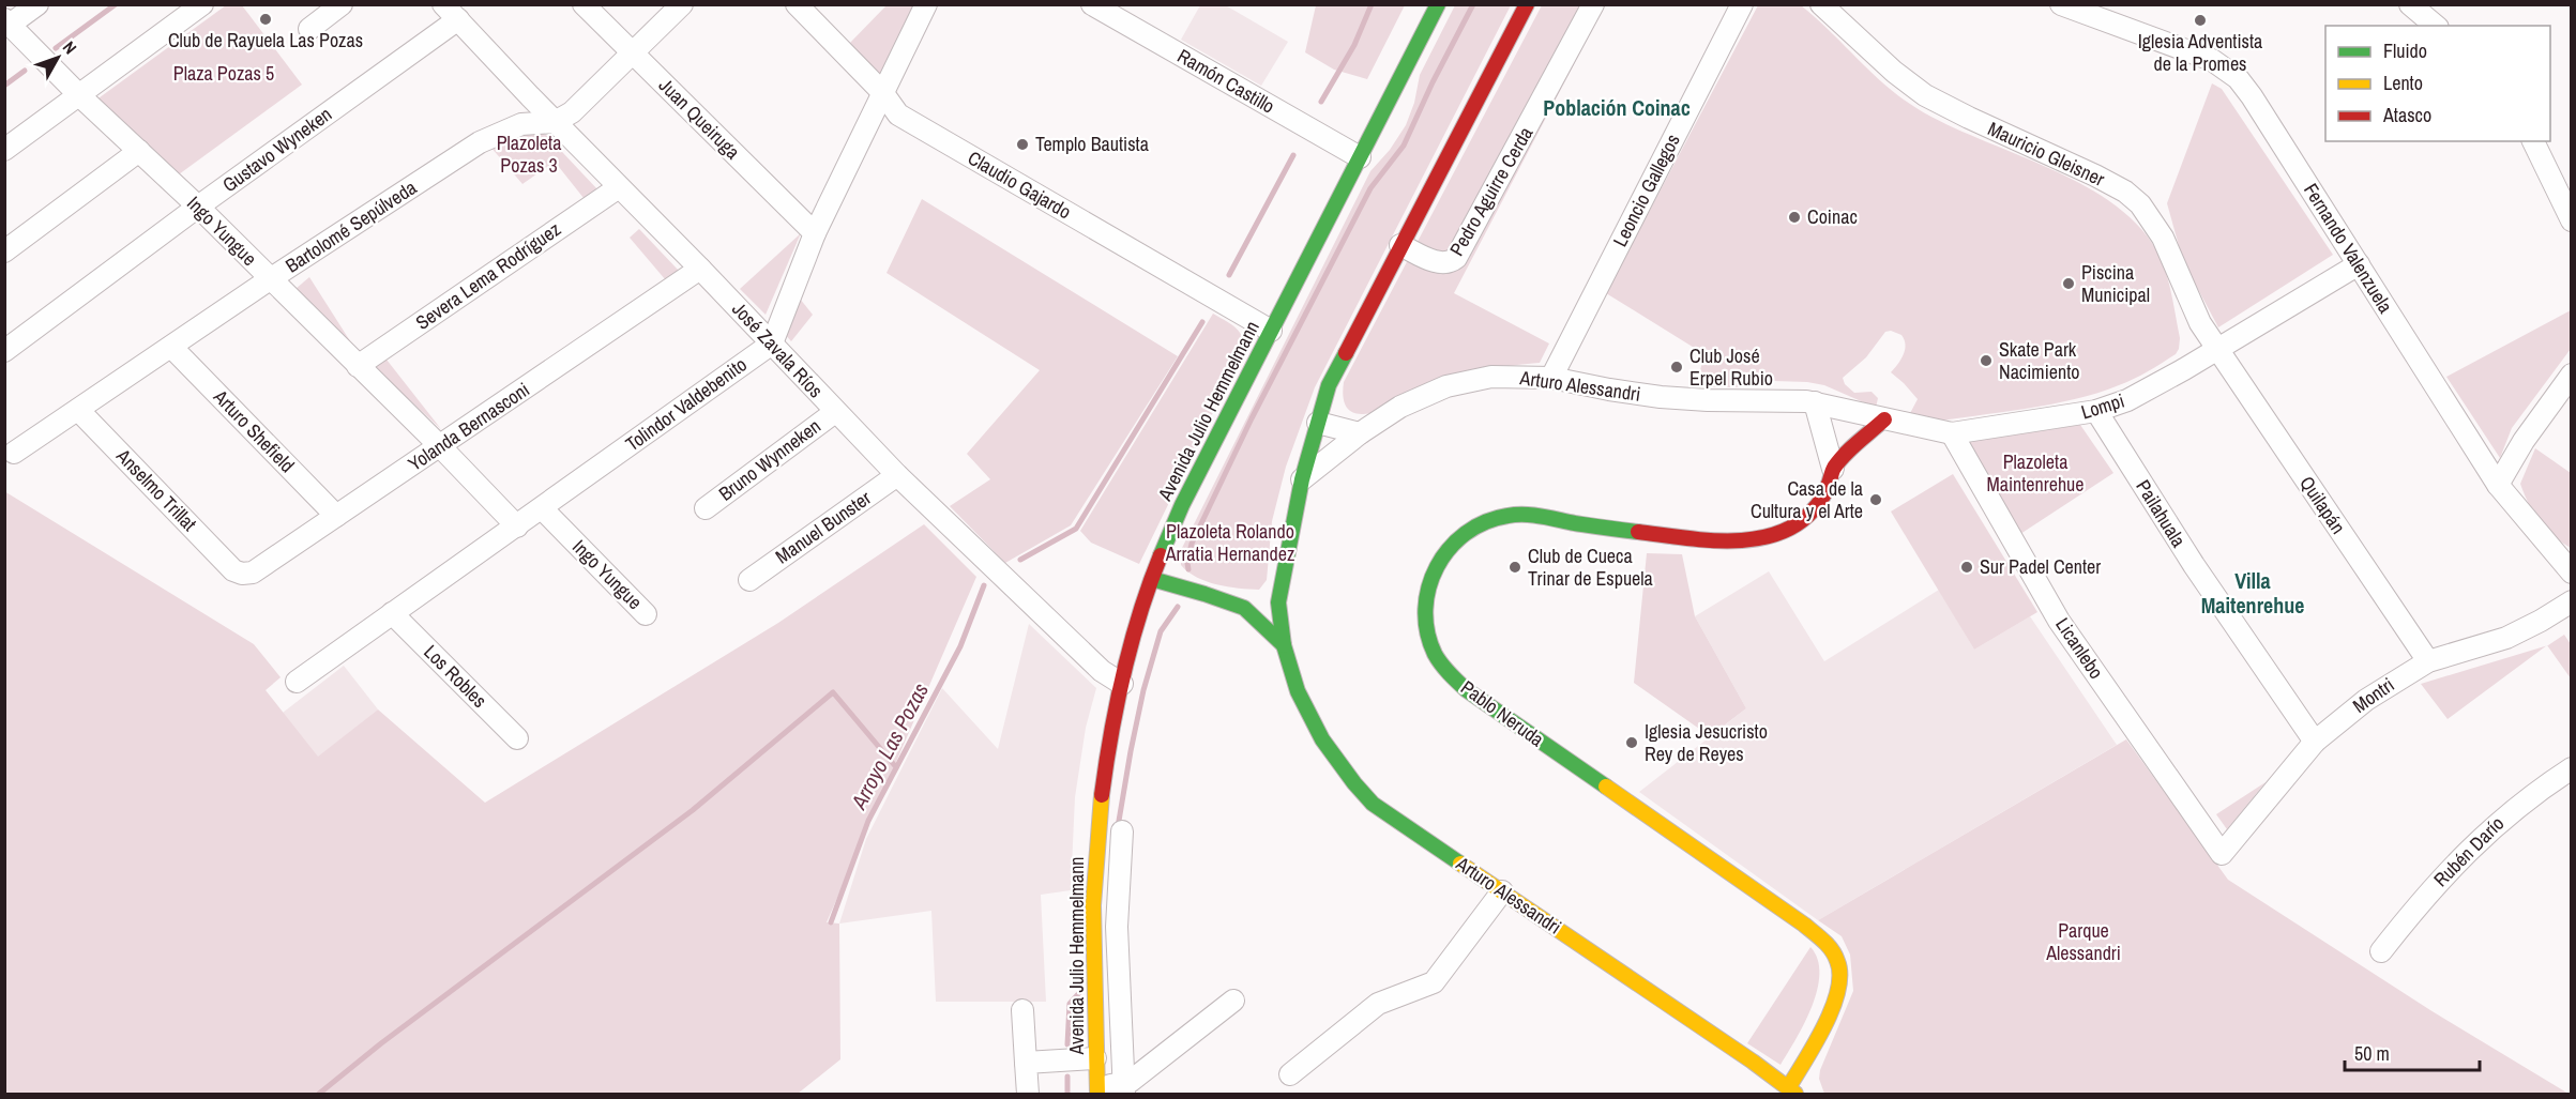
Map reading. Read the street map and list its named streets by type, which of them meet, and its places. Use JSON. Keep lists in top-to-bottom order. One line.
{"streets":{"main road":["Arturo Alessandri","Avenida Julio Hemmelmann","Pablo Neruda"],"street":["Ramón Castillo","Juan Queiruga","Gustavo Wyneken","Mauricio Gleisner","Claudio Gajardo","Leoncio Gallegos","Pedro Aguirre Cerda","Bartolomé Sepúlveda","Ingo Yungue","Fernando Valenzuela","Severa Lema Rodríguez","José Zavala Ríos","Tolindor Valdebenito","Lompi","Yolanda Bernasconi","Arturo Shefield","Bruno Wynneken","Anselmo Trillat","Quilapán","Pailahuala","Manuel Bunster","Licanlebo","Los Robles","Montri","Rubén Darío"]},"crossings":[["Ramón Castillo","Avenida Julio Hemmelmann"],["Juan Queiruga","Bartolomé Sepúlveda"],["Gustavo Wyneken","Ingo Yungue"],["Gustavo Wyneken","José Zavala Ríos"],["Mauricio Gleisner","Lompi"],["Mauricio Gleisner","Quilapán"],["Claudio Gajardo","Avenida Julio Hemmelmann"],["Leoncio Gallegos","Arturo Alessandri"],["Bartolomé Sepúlveda","Ingo Yungue"],["Bartolomé Sepúlveda","José Zavala Ríos"],["Bartolomé Sepúlveda","Arturo Shefield"],["Bartolomé Sepúlveda","Anselmo Trillat"],["Ingo Yungue","Severa Lema Rodríguez"],["Ingo Yungue","Tolindor Valdebenito"],["Ingo Yungue","Yolanda Bernasconi"],["Fernando Valenzuela","Lompi"],["Severa Lema Rodríguez","José Zavala Ríos"],["José Zavala Ríos","Tolindor Valdebenito"],["José Zavala Ríos","Avenida Julio Hemmelmann"],["José Zavala Ríos","Yolanda Bernasconi"],["José Zavala Ríos","Bruno Wynneken"],["José Zavala Ríos","Manuel Bunster"],["Arturo Alessandri","Lompi"],["Arturo Alessandri","Avenida Julio Hemmelmann"],["Arturo Alessandri","Pablo Neruda"],["Tolindor Valdebenito","Los Robles"],["Lompi","Quilapán"],["Lompi","Pailahuala"],["Lompi","Licanlebo"],["Lompi","Pablo Neruda"],["Yolanda Bernasconi","Arturo Shefield"],["Yolanda Bernasconi","Anselmo Trillat"],["Quilapán","Montri"],["Pailahuala","Montri"],["Licanlebo","Montri"]],"districts":["Población Coinac","Villa Maitenrehue"],"water":["Arroyo Las Pozas"],"parks":["Plaza Pozas 5","Plazoleta Pozas 3","Plazoleta Maintenrehue","Plazoleta Rolando Arratia Hernandez","Parque Alessandri"],"places":["Club de Rayuela Las Pozas","Iglesia Adventista de la Promes","Templo Bautista","Coinac","Piscina Municipal","Skate Park Nacimiento","Club José Erpel Rubio","Casa de la Cultura y el Arte","Club de Cueca Trinar de Espuela","Sur Padel Center","Iglesia Jesucristo Rey de Reyes"],"legend":["Fluido","Lento","Atasco"],"scale_bar":"50 m","north":"top right"}
